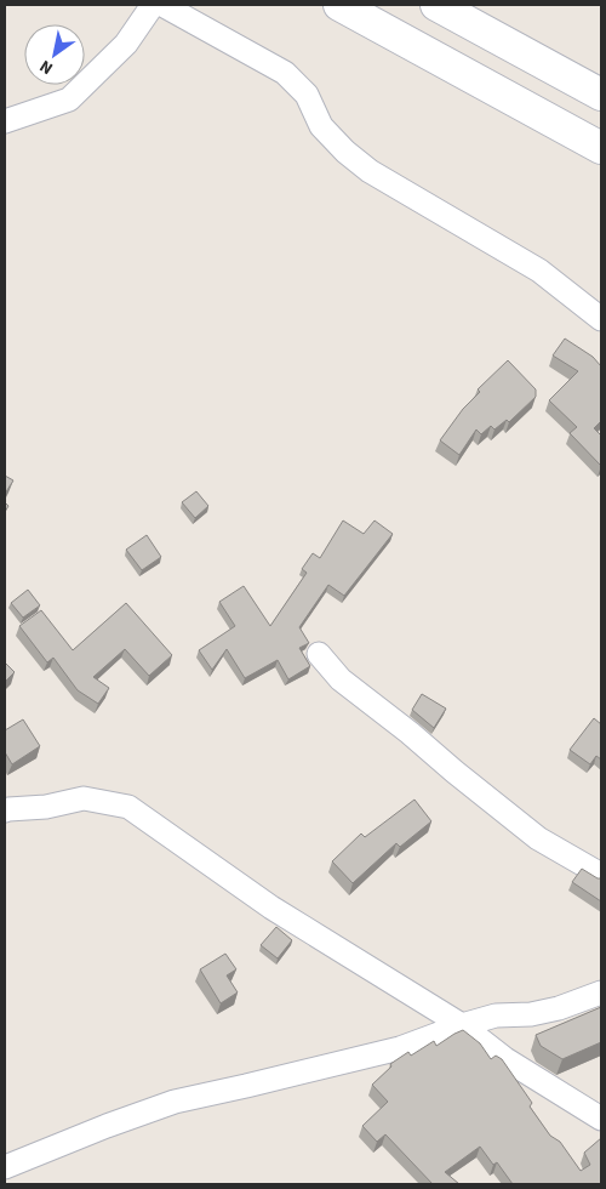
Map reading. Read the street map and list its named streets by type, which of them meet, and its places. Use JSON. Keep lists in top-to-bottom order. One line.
{"north":"bottom left"}
